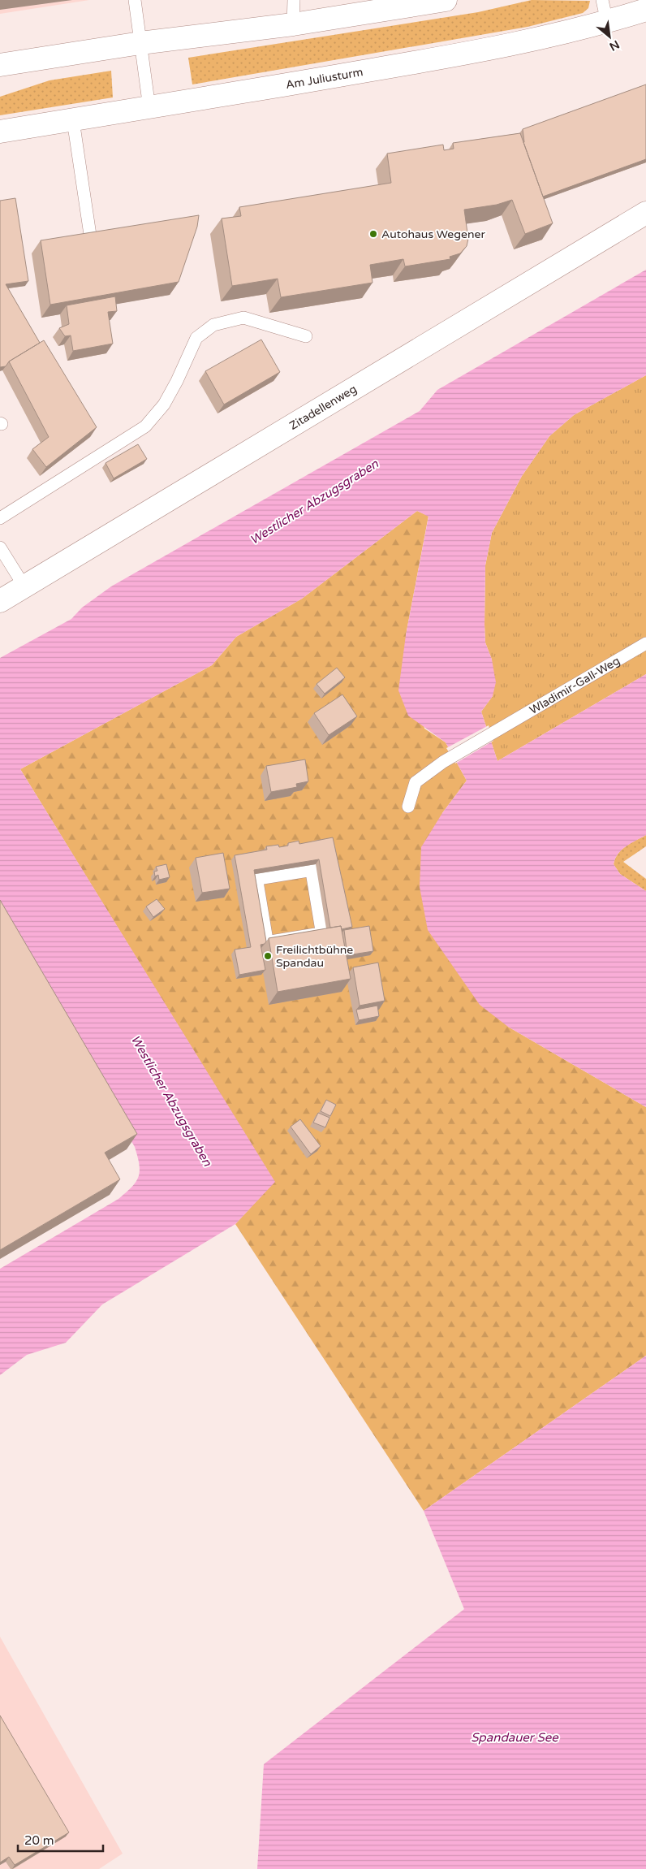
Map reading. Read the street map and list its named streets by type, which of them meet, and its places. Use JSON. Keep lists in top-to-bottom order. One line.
{"streets":{"main road":["Am Juliusturm","Zitadellenweg"],"lane":["Wladimir-Gall-Weg"]},"water":["Westlicher Abzugsgraben","Spandauer See"],"places":["Autohaus Wegener","Freilichtbühne Spandau"],"scale_bar":"20 m","north":"bottom right"}
